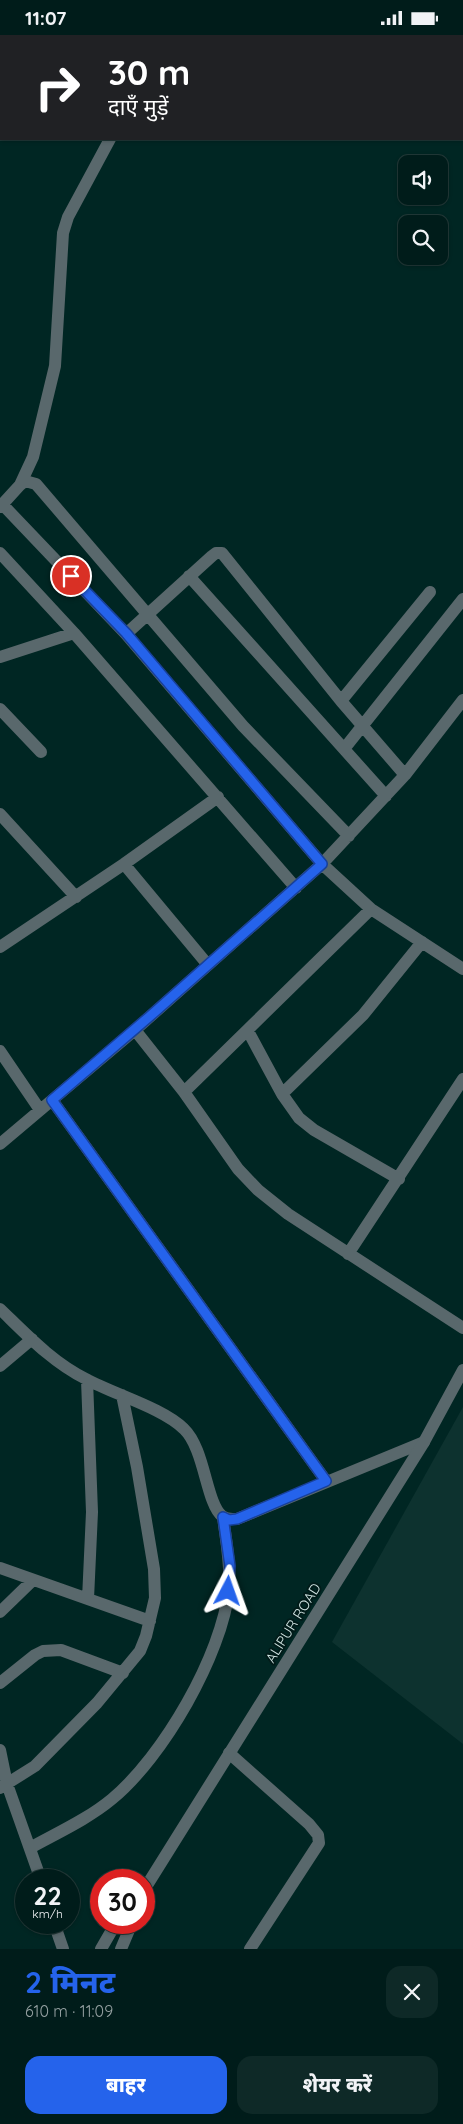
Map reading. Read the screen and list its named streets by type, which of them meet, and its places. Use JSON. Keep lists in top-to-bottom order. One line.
{"streets":{"street":["ALIPUR ROAD"]},"page":{"status":"11:07","turn":["30 m","दाएँ मुड़ें"],"speed":"22 km/h","limit":"30","heading":["2 मिनट","610 m · 11:09"],"buttons":["बाहर","शेयर करें"]}}
